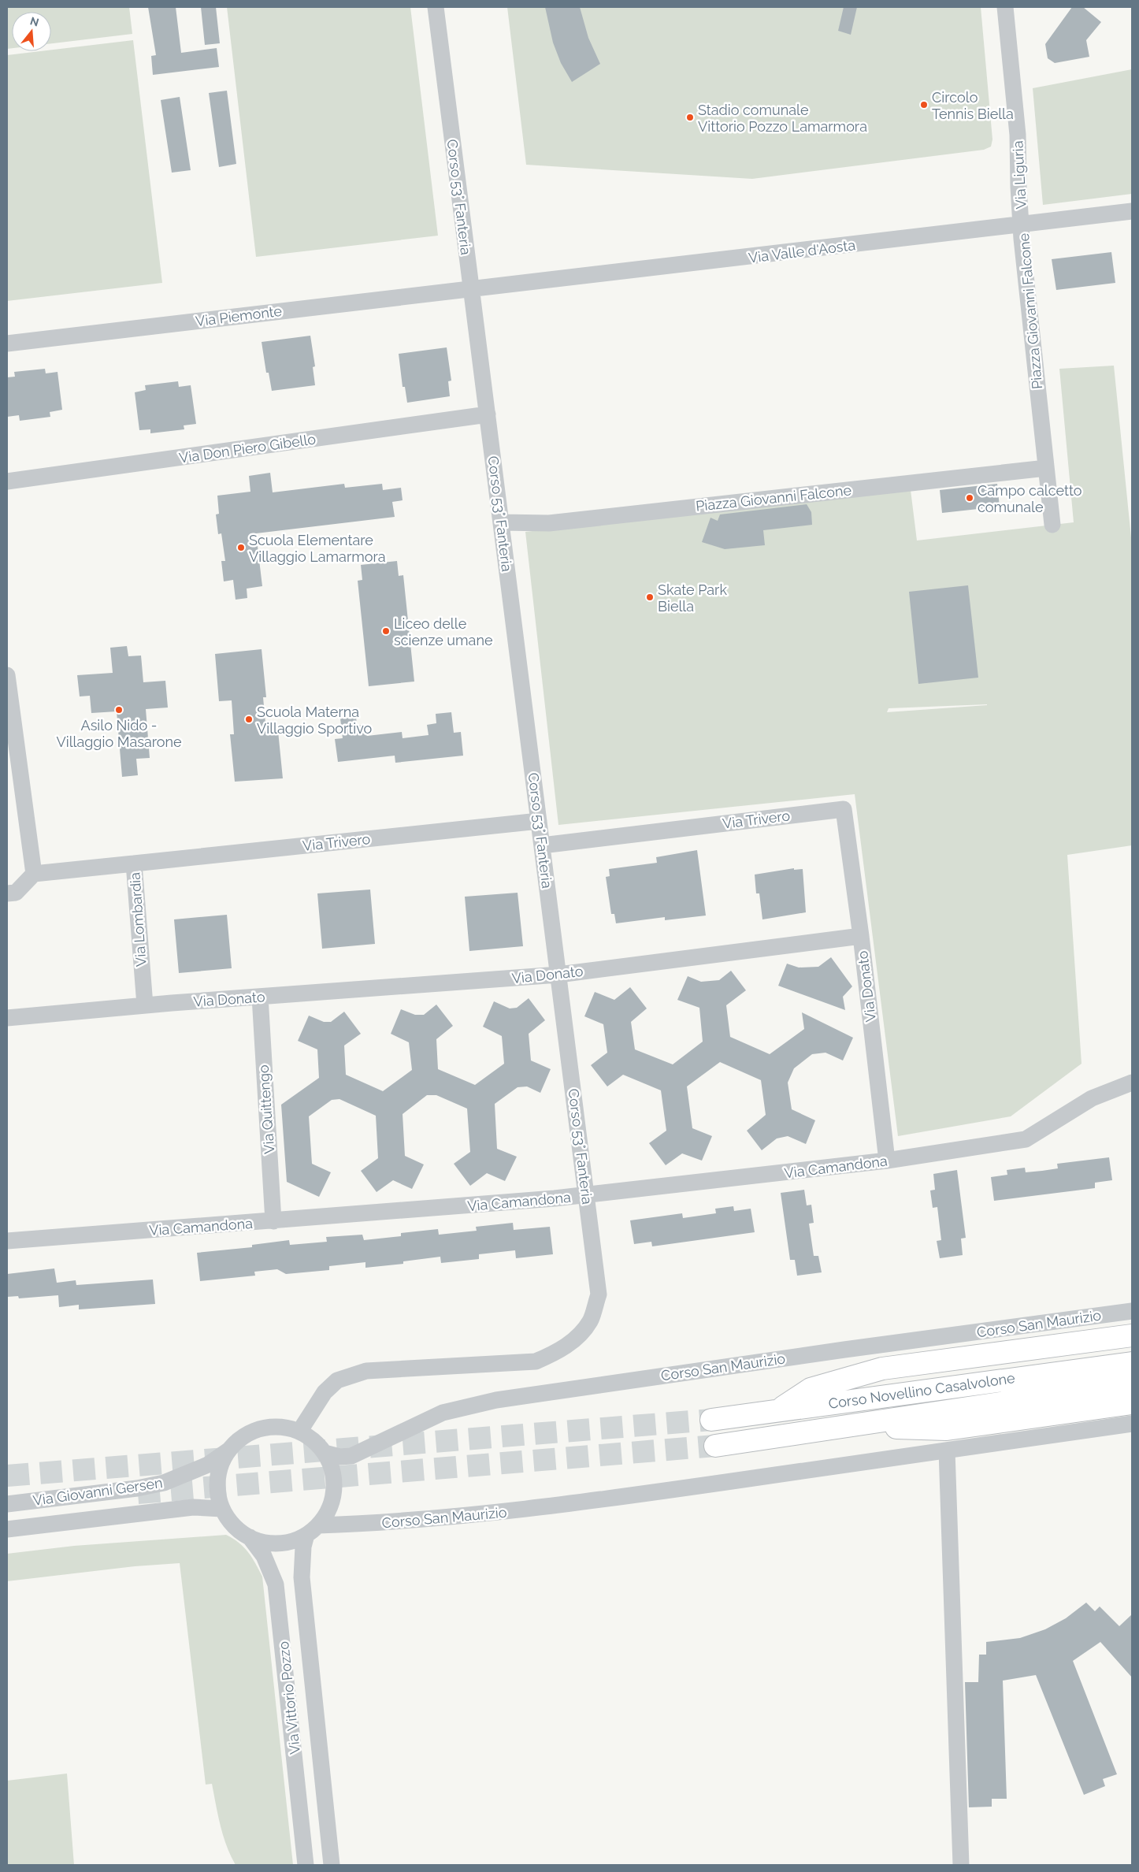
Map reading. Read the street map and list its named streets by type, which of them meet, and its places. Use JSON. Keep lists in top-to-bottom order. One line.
{"streets":{"highway":["Corso Novellino Casalvolone"],"street":["Via Liguria","Corso 53° Fanteria","Via Valle d'Aosta","Piazza Giovanni Falcone","Via Piemonte","Via Don Piero Gibello","Via Trivero","Via Lombardia","Via Donato","Via Quittengo","Via Camandona","Corso San Maurizio","Via Giovanni Gersen","Via Vittorio Pozzo"]},"crossings":[["Via Liguria","Via Valle d'Aosta"],["Via Liguria","Piazza Giovanni Falcone"],["Corso 53° Fanteria","Via Valle d'Aosta"],["Corso 53° Fanteria","Piazza Giovanni Falcone"],["Corso 53° Fanteria","Via Piemonte"],["Corso 53° Fanteria","Via Don Piero Gibello"],["Corso 53° Fanteria","Via Trivero"],["Corso 53° Fanteria","Via Donato"],["Corso 53° Fanteria","Via Camandona"],["Corso 53° Fanteria","Corso San Maurizio"],["Corso 53° Fanteria","Via Giovanni Gersen"],["Corso 53° Fanteria","Via Vittorio Pozzo"],["Via Valle d'Aosta","Piazza Giovanni Falcone"],["Via Valle d'Aosta","Via Piemonte"],["Via Trivero","Via Lombardia"],["Via Trivero","Via Donato"],["Via Lombardia","Via Donato"],["Via Donato","Via Quittengo"],["Via Donato","Via Camandona"],["Via Quittengo","Via Camandona"],["Corso San Maurizio","Via Giovanni Gersen"],["Corso San Maurizio","Via Vittorio Pozzo"],["Via Giovanni Gersen","Via Vittorio Pozzo"]],"places":["Circolo Tennis Biella","Stadio comunale Vittorio Pozzo Lamarmora","Campo calcetto comunale","Scuola Elementare Villaggio Lamarmora","Skate Park Biella","Liceo delle scienze umane","Asilo Nido - Villaggio Masarone","Scuola Materna Villaggio Sportivo"],"north":"top"}
